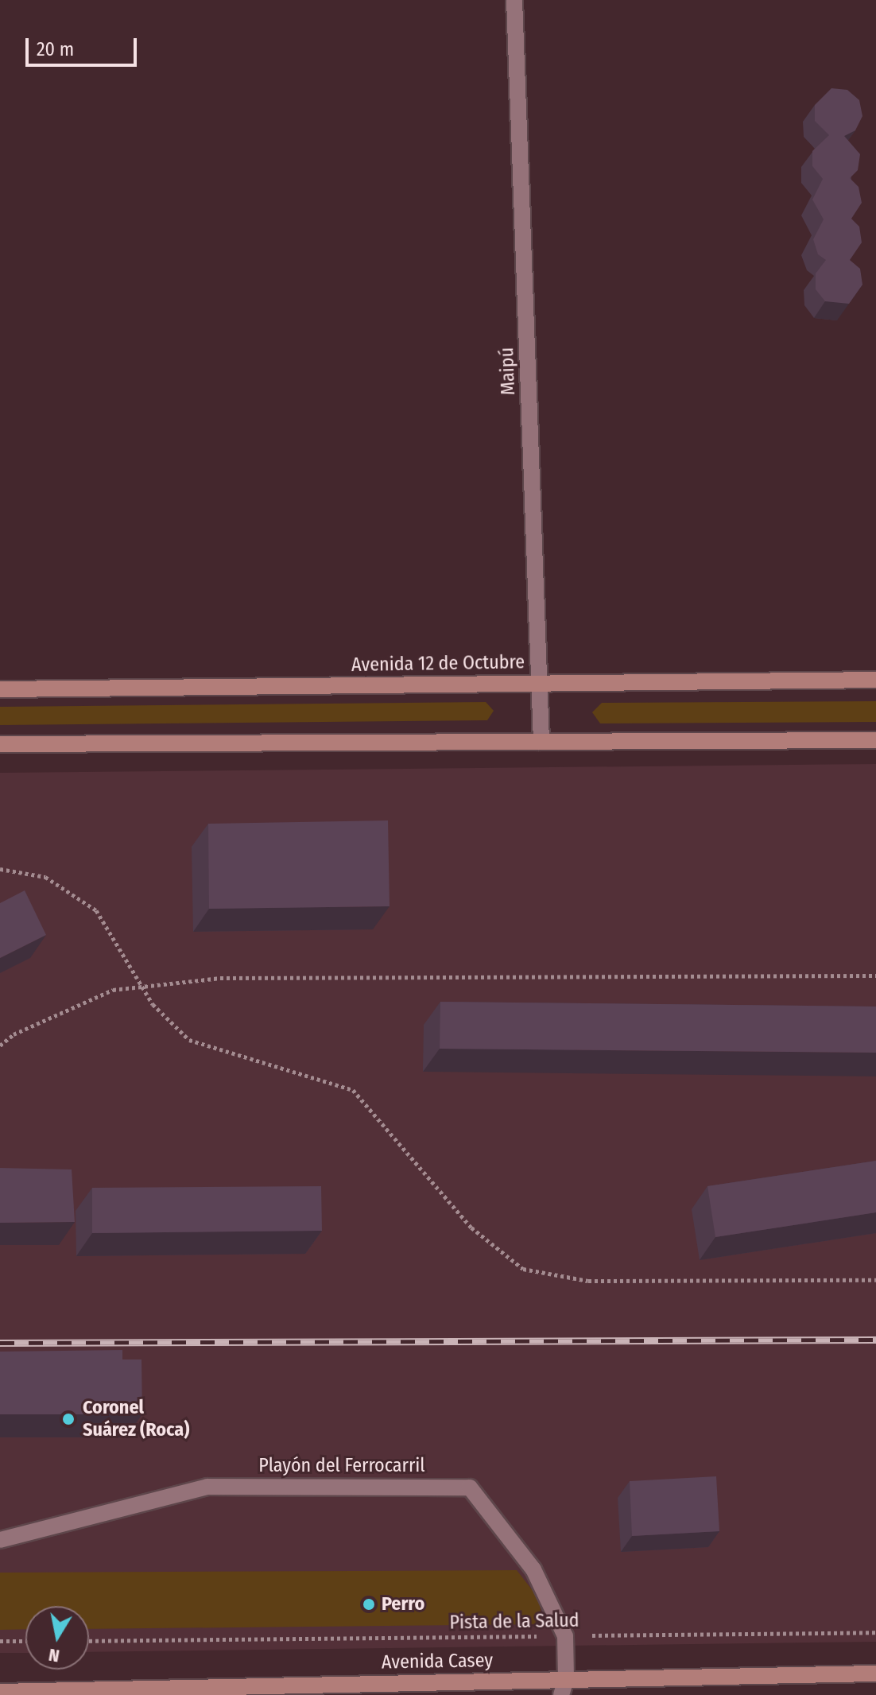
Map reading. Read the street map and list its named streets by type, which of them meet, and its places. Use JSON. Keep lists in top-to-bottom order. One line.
{"streets":{"main road":["Avenida 12 de Octubre","Avenida Casey"],"street":["Maipú","Playón del Ferrocarril"],"path":["Pista de la Salud"]},"crossings":[["Maipú","Avenida 12 de Octubre"],["Playón del Ferrocarril","Pista de la Salud"],["Playón del Ferrocarril","Avenida Casey"]],"places":["Coronel Suárez (Roca)","Perro"],"scale_bar":"20 m","north":"bottom"}
